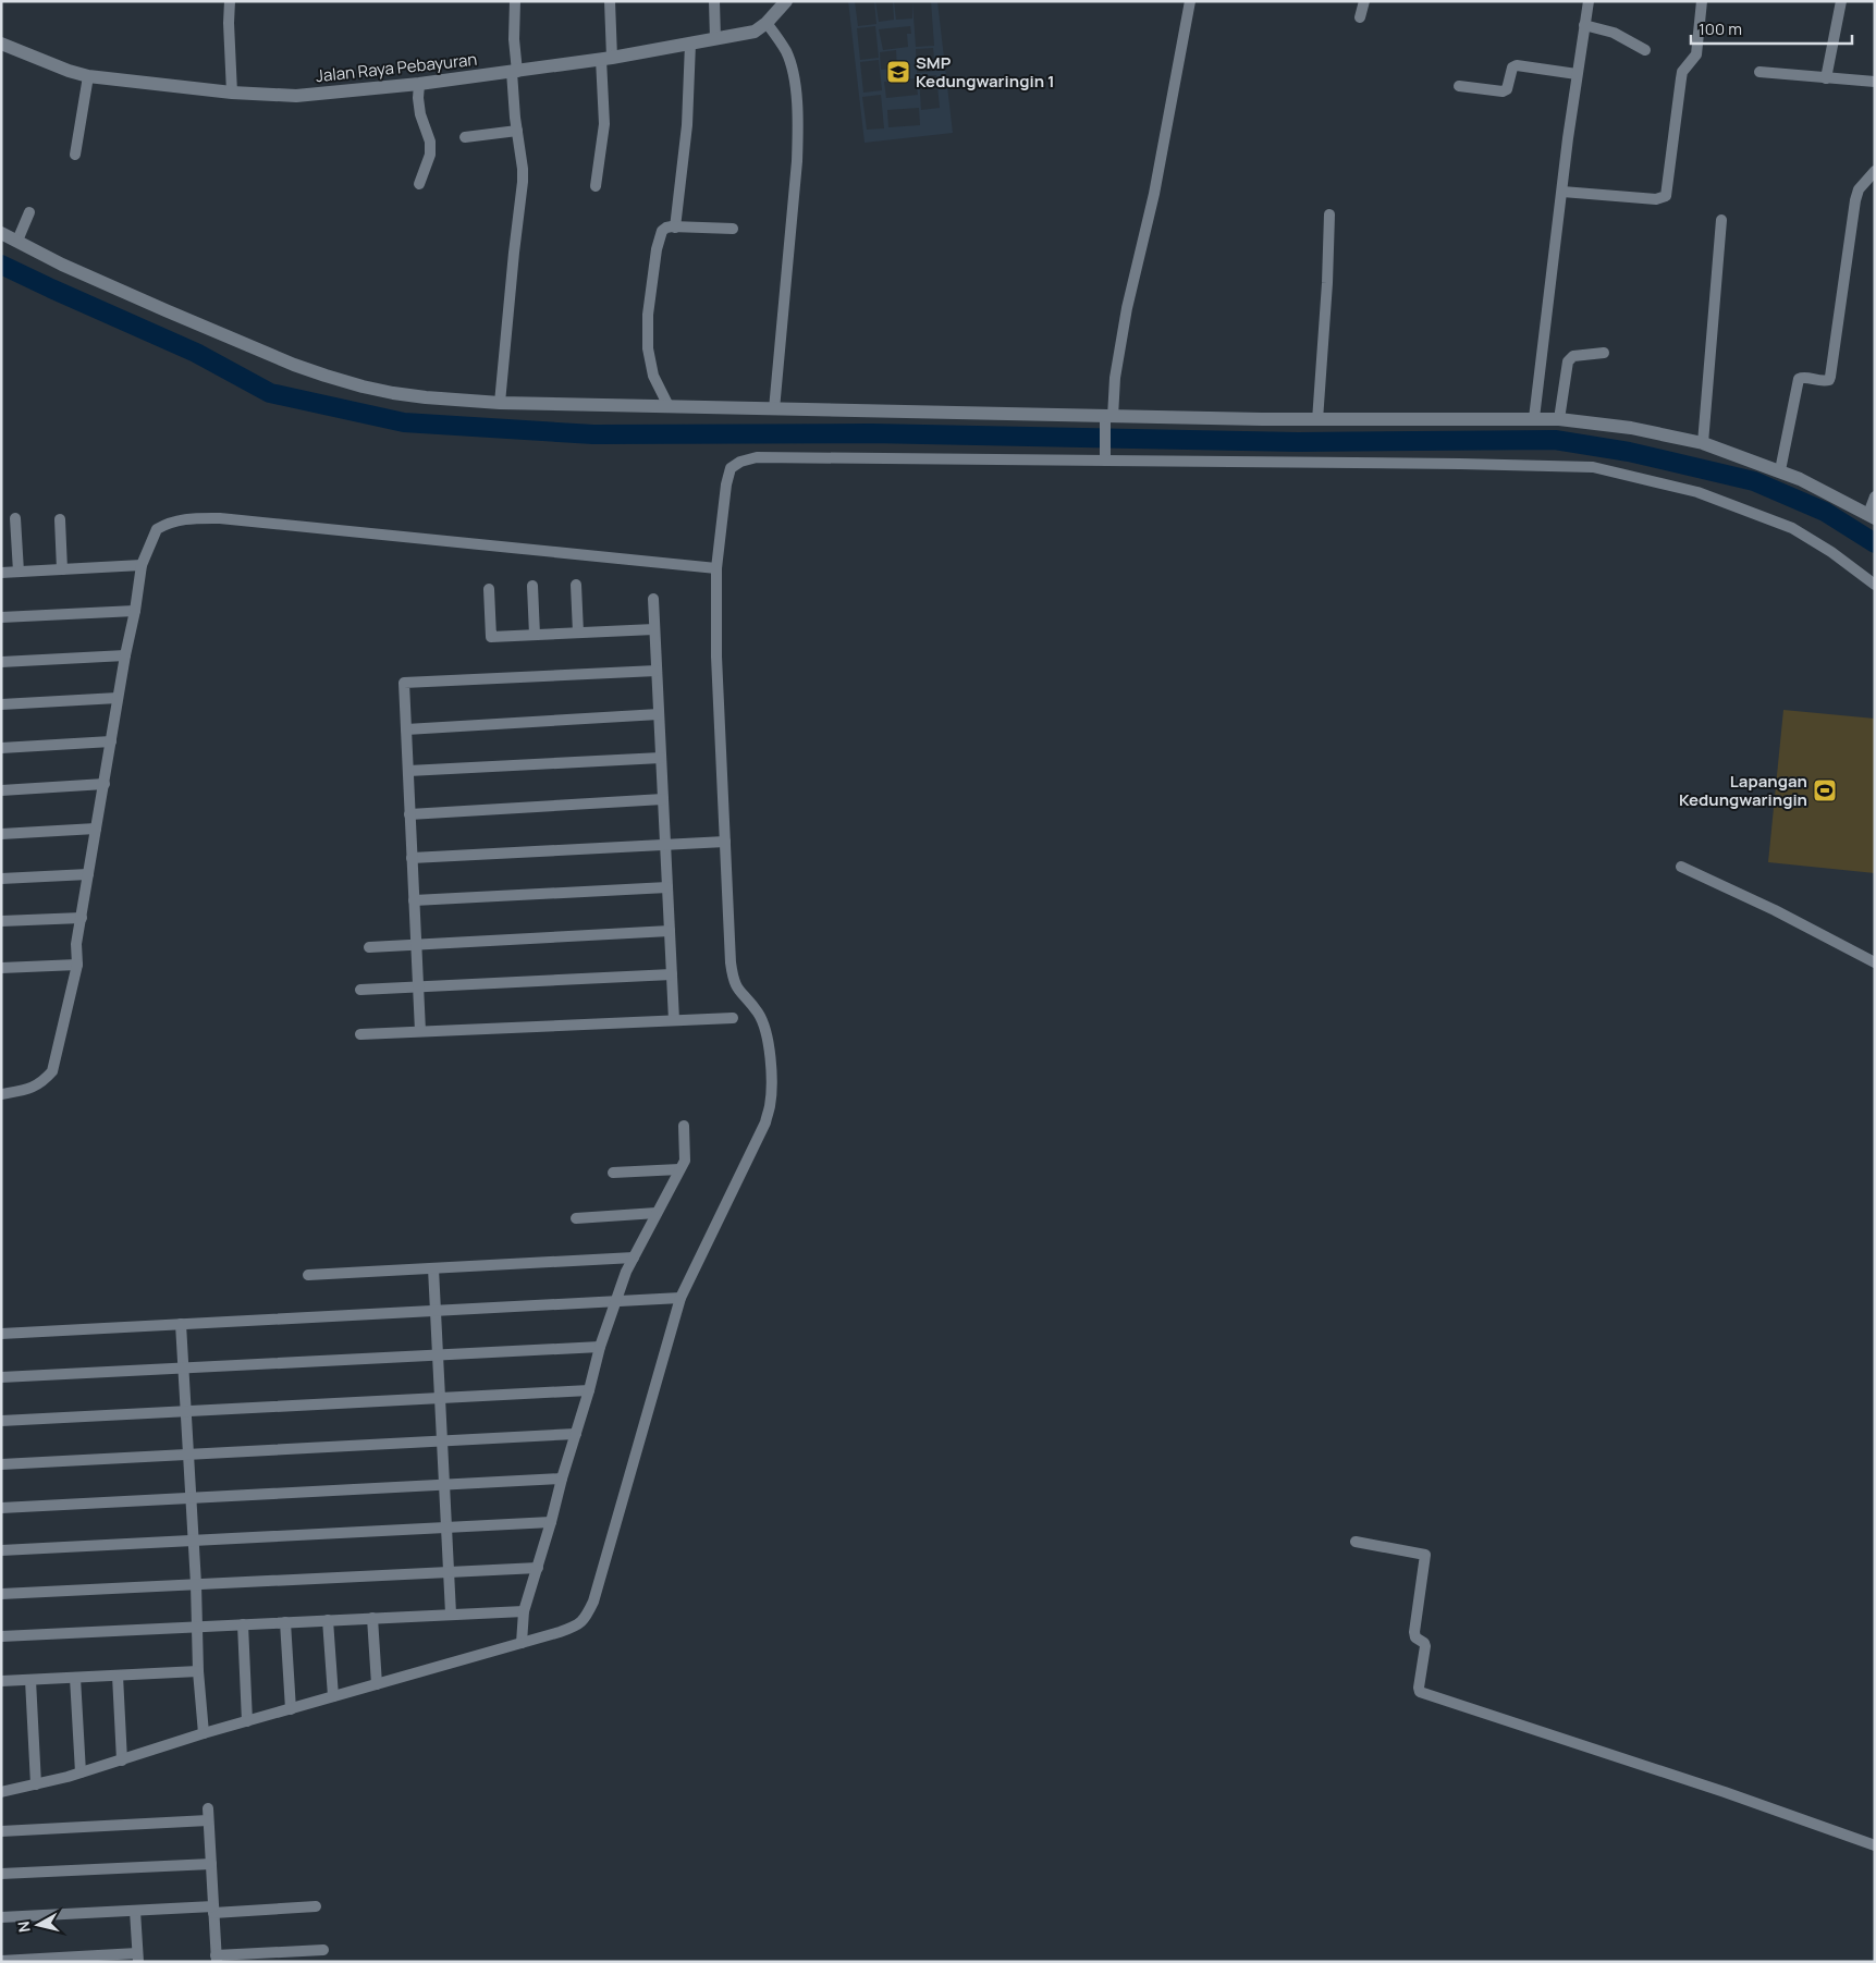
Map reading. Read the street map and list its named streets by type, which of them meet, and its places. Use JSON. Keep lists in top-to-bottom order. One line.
{"streets":{"street":["Jalan Raya Pebayuran"]},"places":{"school or university":["SMP Kedungwaringin 1"],"sports":["Lapangan Kedungwaringin"]},"scale_bar":"100 m","north":"left"}
